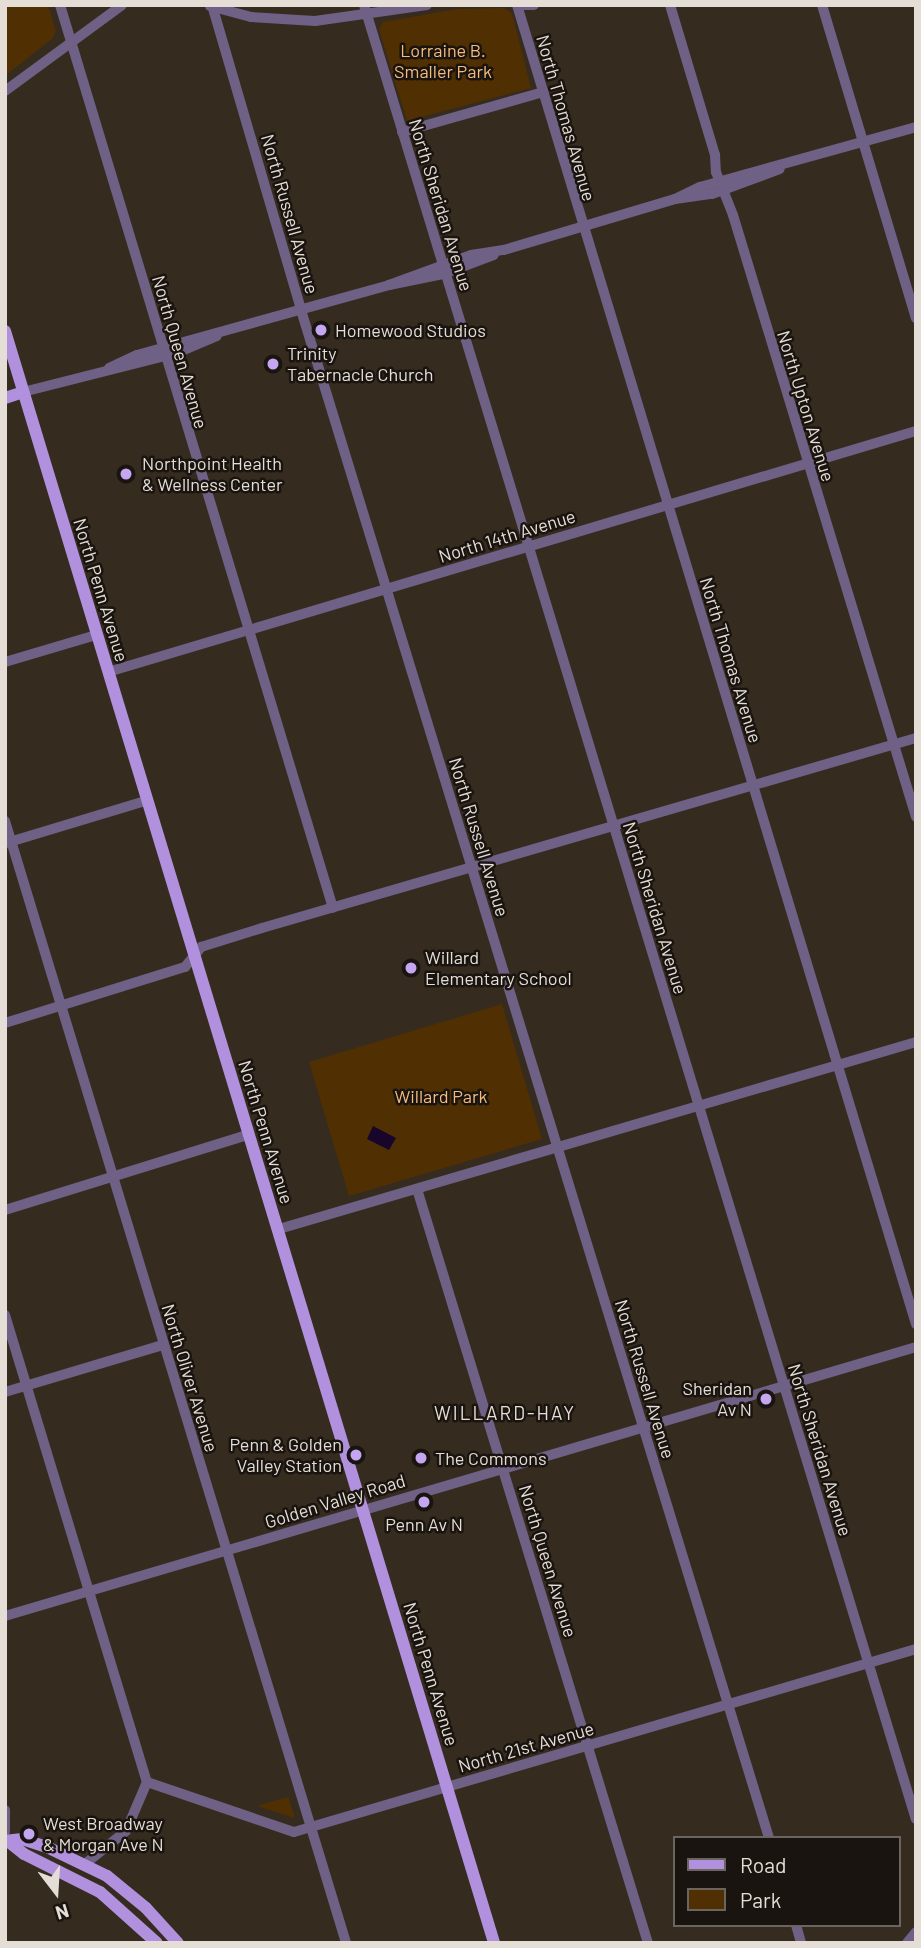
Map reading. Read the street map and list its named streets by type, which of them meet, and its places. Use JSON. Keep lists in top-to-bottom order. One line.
{"streets":{"main road":["North Penn Avenue"],"street":["North Thomas Avenue","North Sheridan Avenue","North Russell Avenue","North Queen Avenue","North Upton Avenue","North 14th Avenue","North Oliver Avenue","Golden Valley Road","North 21st Avenue"]},"crossings":[["North Thomas Avenue","North 14th Avenue"],["North Sheridan Avenue","North 14th Avenue"],["North Sheridan Avenue","Golden Valley Road"],["North Sheridan Avenue","North 21st Avenue"],["North Russell Avenue","North 14th Avenue"],["North Russell Avenue","Golden Valley Road"],["North Russell Avenue","North 21st Avenue"],["North Queen Avenue","North 14th Avenue"],["North Queen Avenue","Golden Valley Road"],["North Queen Avenue","North 21st Avenue"],["North Upton Avenue","North 14th Avenue"],["North 14th Avenue","North Penn Avenue"],["North Penn Avenue","Golden Valley Road"],["North Penn Avenue","North 21st Avenue"],["North Oliver Avenue","Golden Valley Road"],["North Oliver Avenue","North 21st Avenue"]],"districts":["WILLARD-HAY"],"parks":["Lorraine B. Smaller Park","Willard Park"],"places":["Homewood Studios","Trinity Tabernacle Church","Northpoint Health & Wellness Center","Willard Elementary School","Sheridan Av N","Penn & Golden Valley Station","The Commons","Penn Av N","West Broadway & Morgan Ave N"],"legend":["Road","Park"],"north":"bottom"}
